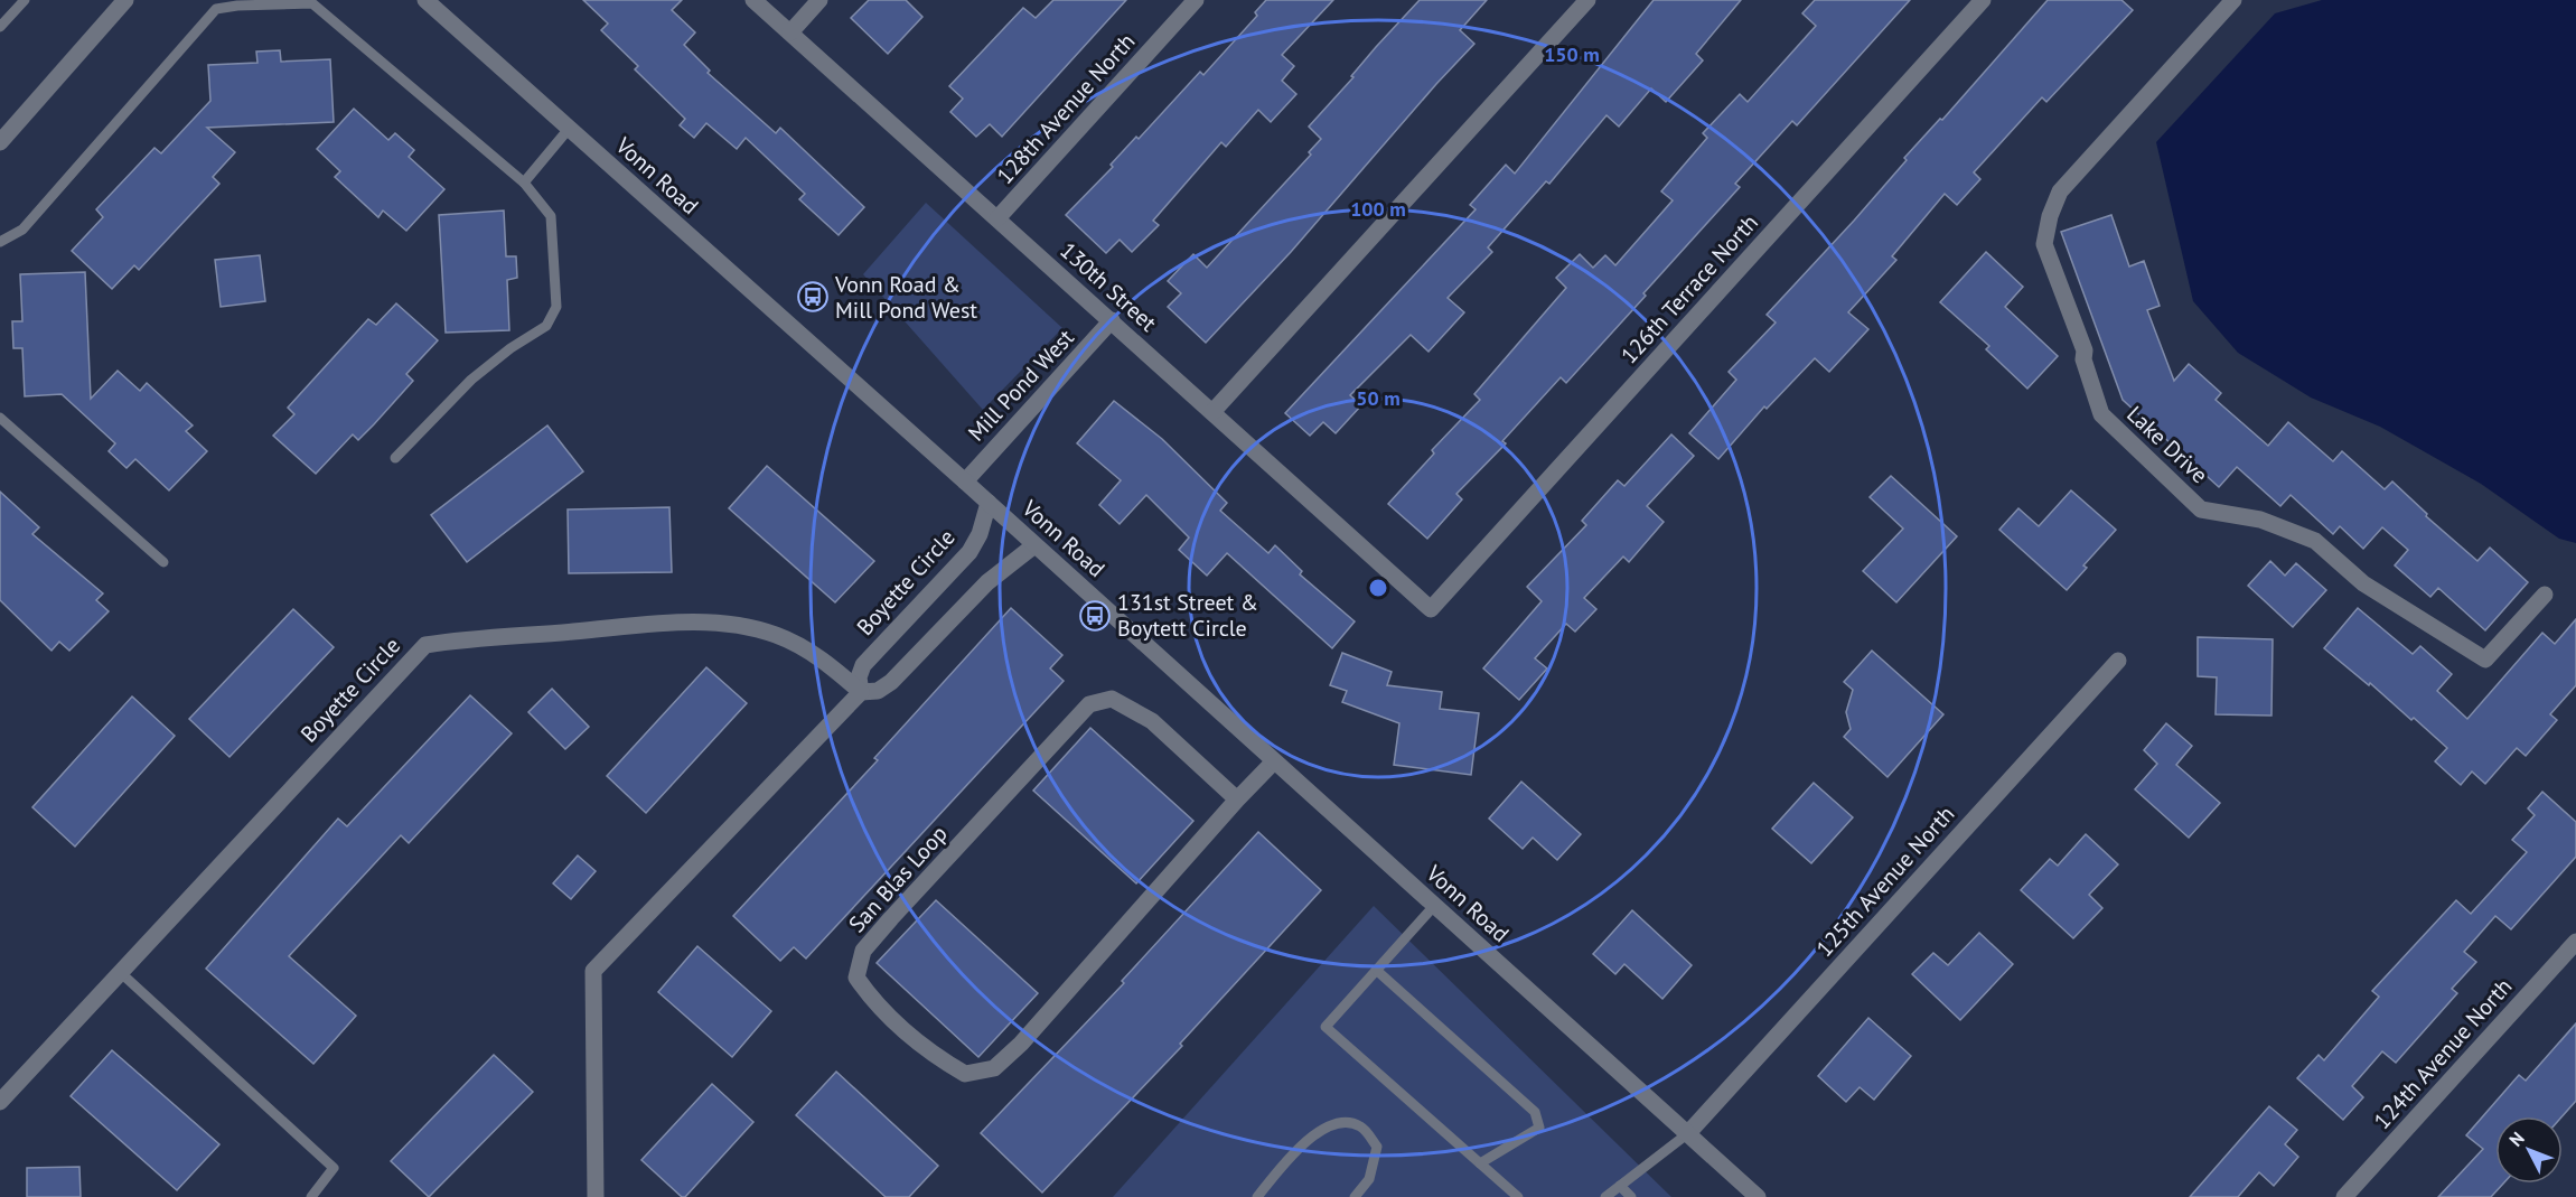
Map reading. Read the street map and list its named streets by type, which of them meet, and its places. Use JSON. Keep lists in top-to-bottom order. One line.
{"streets":{"street":["128th Avenue North","Vonn Road","130th Street","126th Terrace North","Mill Pond West","Lake Drive","Boyette Circle","San Blas Loop","125th Avenue North","124th Avenue North"]},"crossings":[["128th Avenue North","130th Street"],["Vonn Road","Mill Pond West"],["Vonn Road","Boyette Circle"],["Vonn Road","San Blas Loop"],["Vonn Road","125th Avenue North"],["130th Street","126th Terrace North"],["130th Street","Mill Pond West"]],"places":{"bus stop":["Vonn Road & Mill Pond West","131st Street & Boytett Circle"]},"north":"top left","rings":["150 m","100 m","50 m"]}
